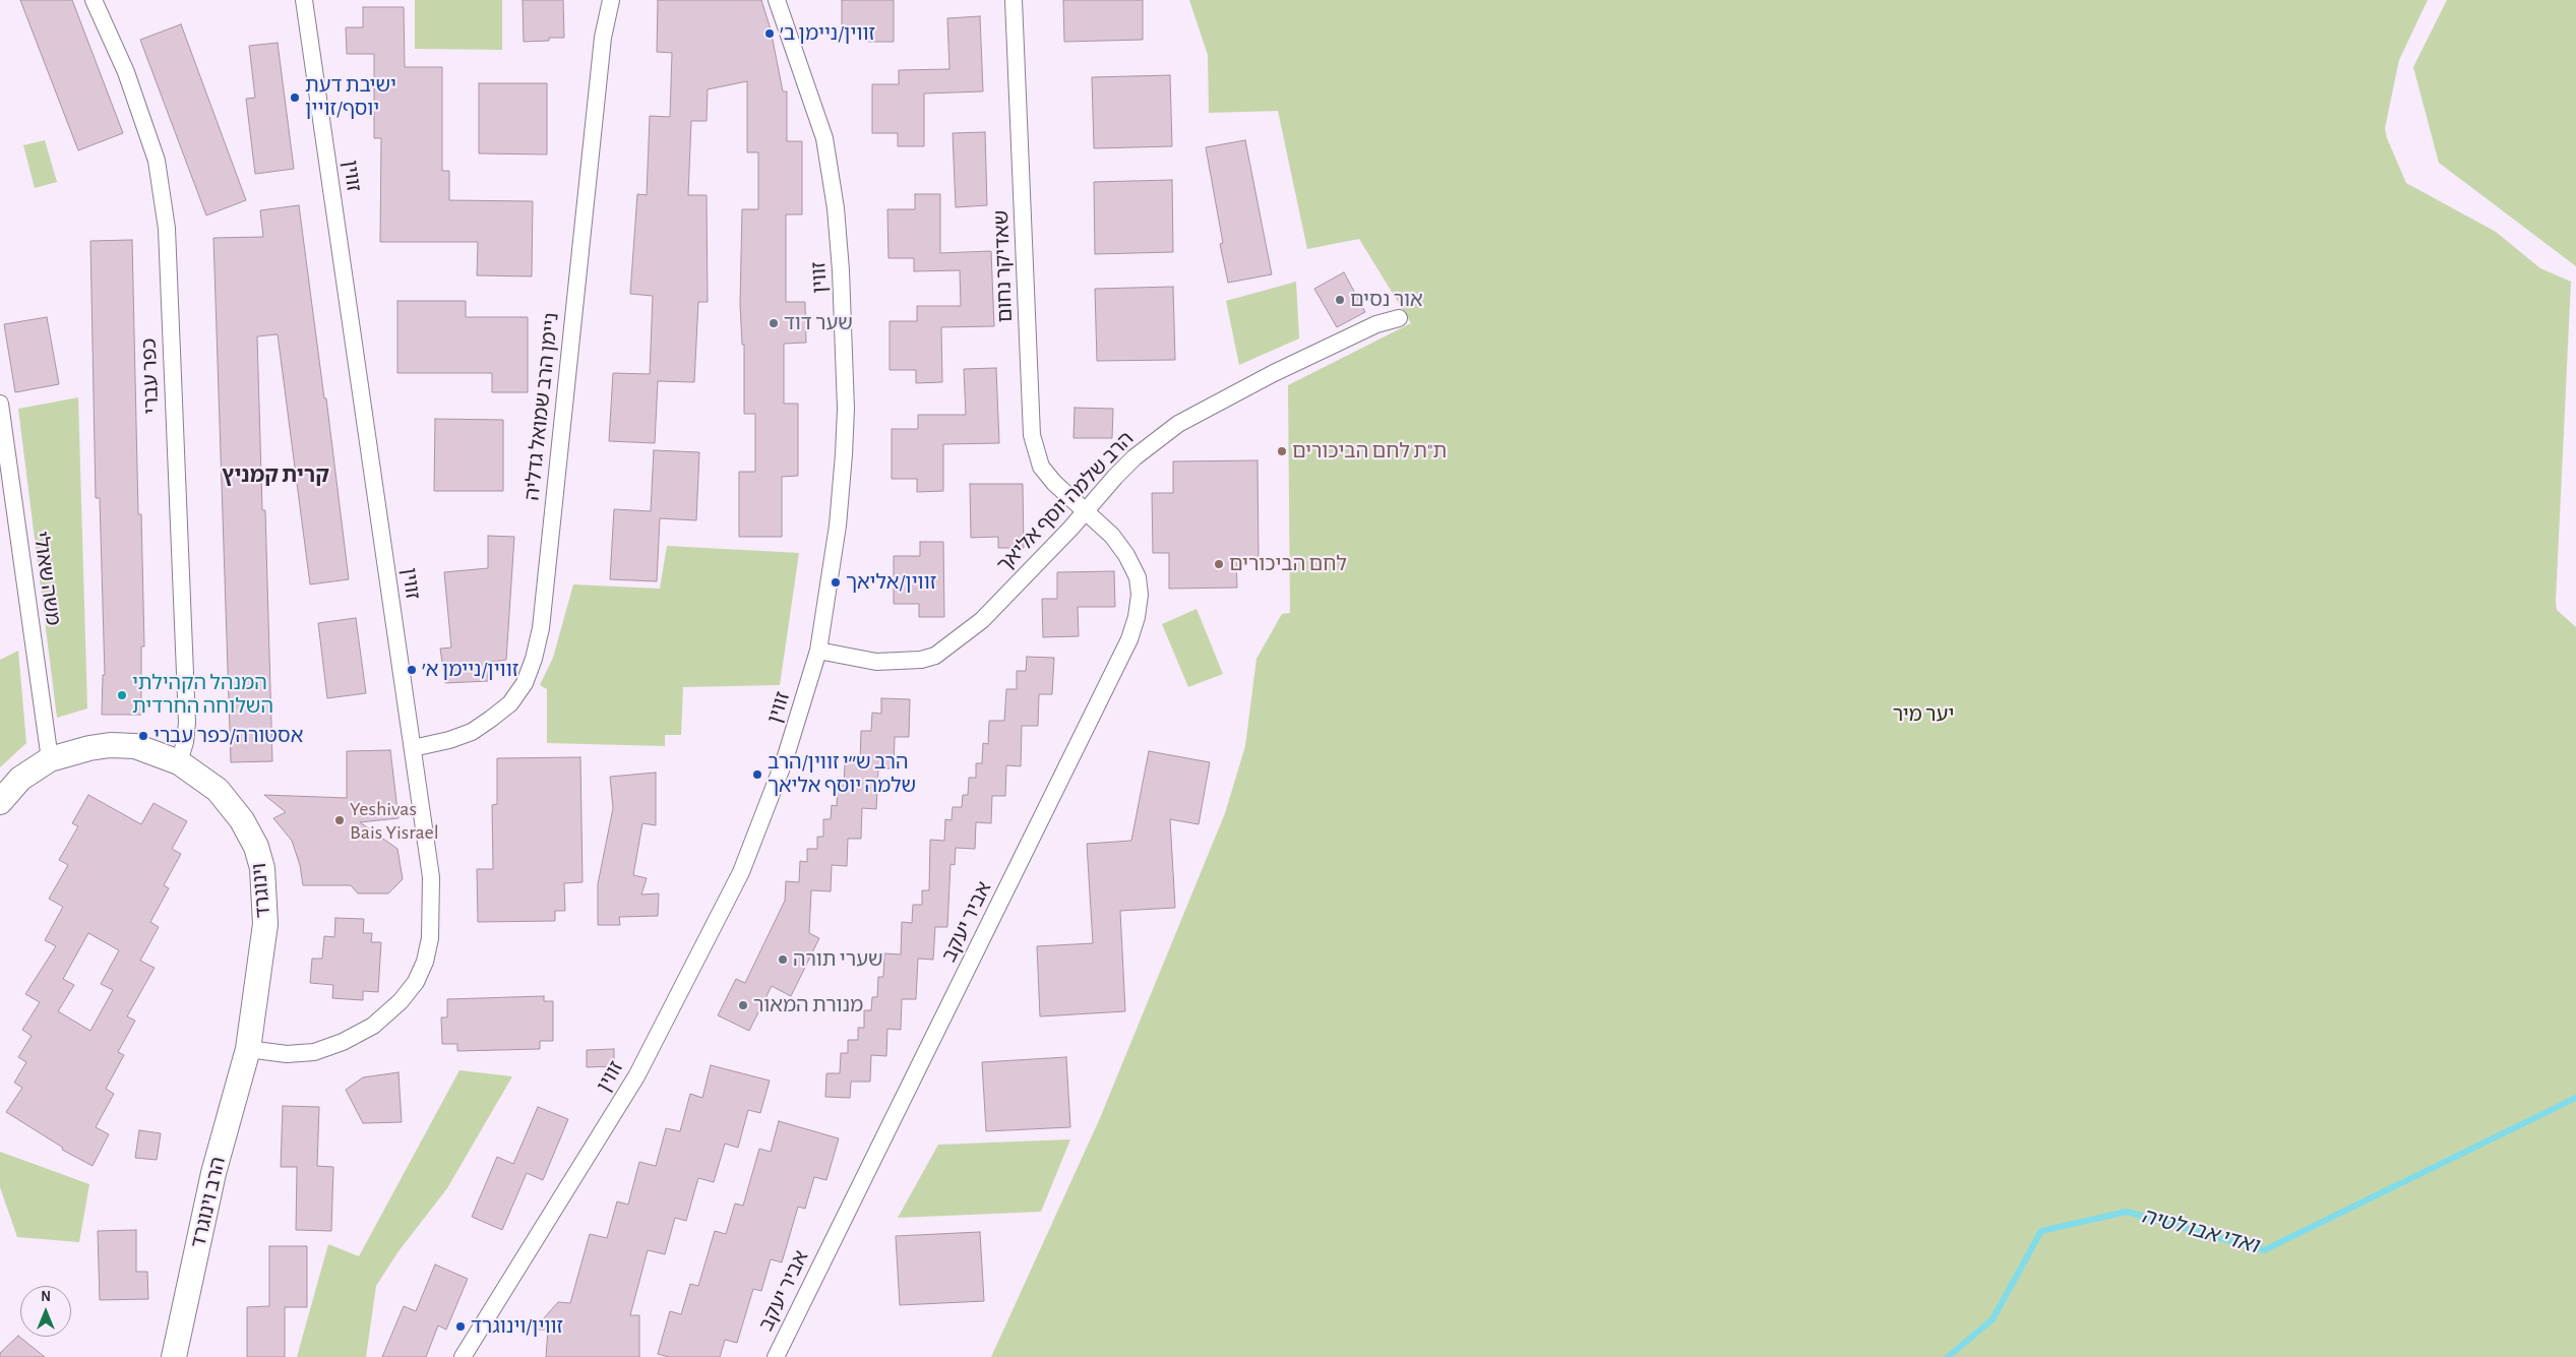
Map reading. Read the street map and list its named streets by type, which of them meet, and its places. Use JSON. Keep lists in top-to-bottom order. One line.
{"streets":{"street":["זווין","שאדיקר נחום","כפר עברי","ניימן הרב שמואל גדליה","הרב שלמה יוסף אליאך","משה שאולי","וינוגרד","אביר יעקב","הרב וינוגרד"]},"crossings":[["זווין","ניימן הרב שמואל גדליה"],["זווין","הרב שלמה יוסף אליאך"],["זווין","וינוגרד"],["זווין","הרב וינוגרד"],["שאדיקר נחום","הרב שלמה יוסף אליאך"],["שאדיקר נחום","אביר יעקב"],["כפר עברי","וינוגרד"],["הרב שלמה יוסף אליאך","אביר יעקב"],["משה שאולי","וינוגרד"],["וינוגרד","הרב וינוגרד"]],"districts":["קרית קמניץ"],"water":["ואדי אבו לטיה"],"parks":["יער מיר"],"places":["זווין/ניימן ב׳","ישיבת דעת יוסף/זויין","אור נסים","שער דוד","ת\"ת לחם הביכורים","לחם הביכורים","זווין/אליאך","זווין/ניימן א׳","המנהל הקהילתי השלוחה החרדית","אסטורה/כפר עברי","הרב ש״י זווין/הרב שלמה יוסף אליאך","Yeshivas Bais Yisrael","שערי תורה","מנורת המאור","זווין/וינוגרד"],"north":"top"}
